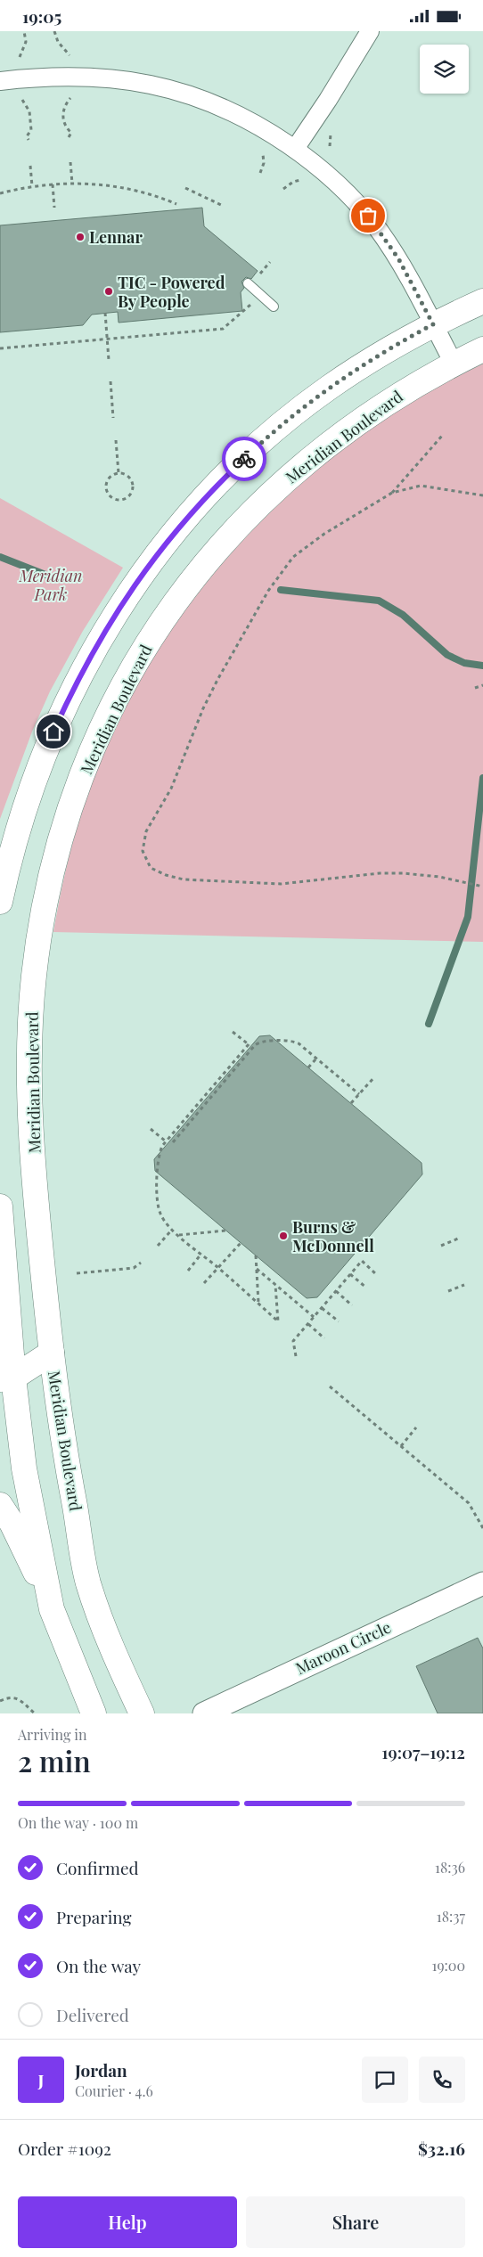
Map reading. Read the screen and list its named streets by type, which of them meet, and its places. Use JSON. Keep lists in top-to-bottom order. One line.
{"streets":{"main road":["Meridian Boulevard"],"street":["Maroon Circle"]},"parks":["Meridian Park"],"places":["Lennar","TIC - Powered By People","Burns & McDonnell"],"page":{"status":"19:05","heading":["2 min","Arriving in","19:07–19:12"],"panel":["Jordan","Courier · 4.6","Order #1092","$32.16"],"bar":"On the way · 100 m","list":[["Confirmed","18:36"],["Preparing","18:37"],["On the way","19:00"],"Delivered"],"round":"J","buttons":["Help","Share"]}}
